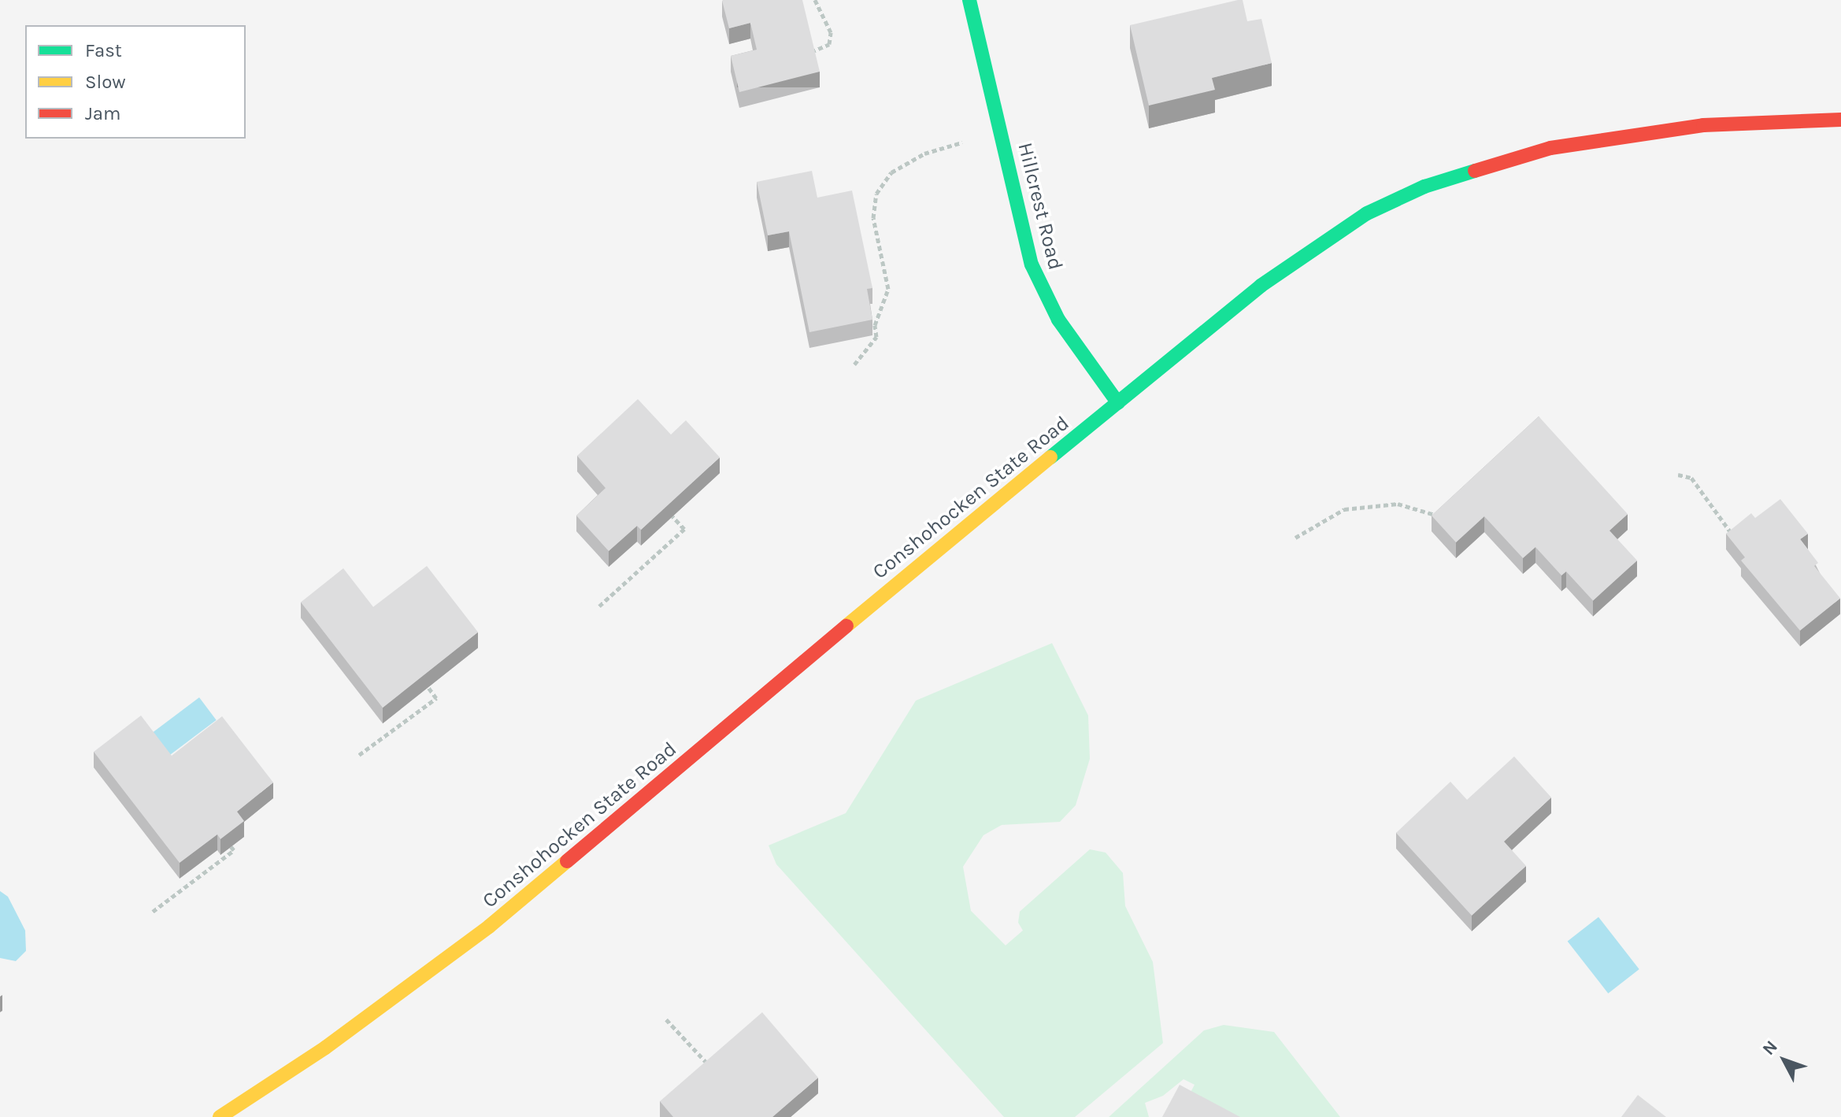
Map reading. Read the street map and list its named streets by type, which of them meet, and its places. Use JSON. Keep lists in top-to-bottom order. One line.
{"streets":{"main road":["Hillcrest Road","Conshohocken State Road"]},"crossings":[["Hillcrest Road","Conshohocken State Road"]],"legend":["Fast","Slow","Jam"],"north":"top left"}
